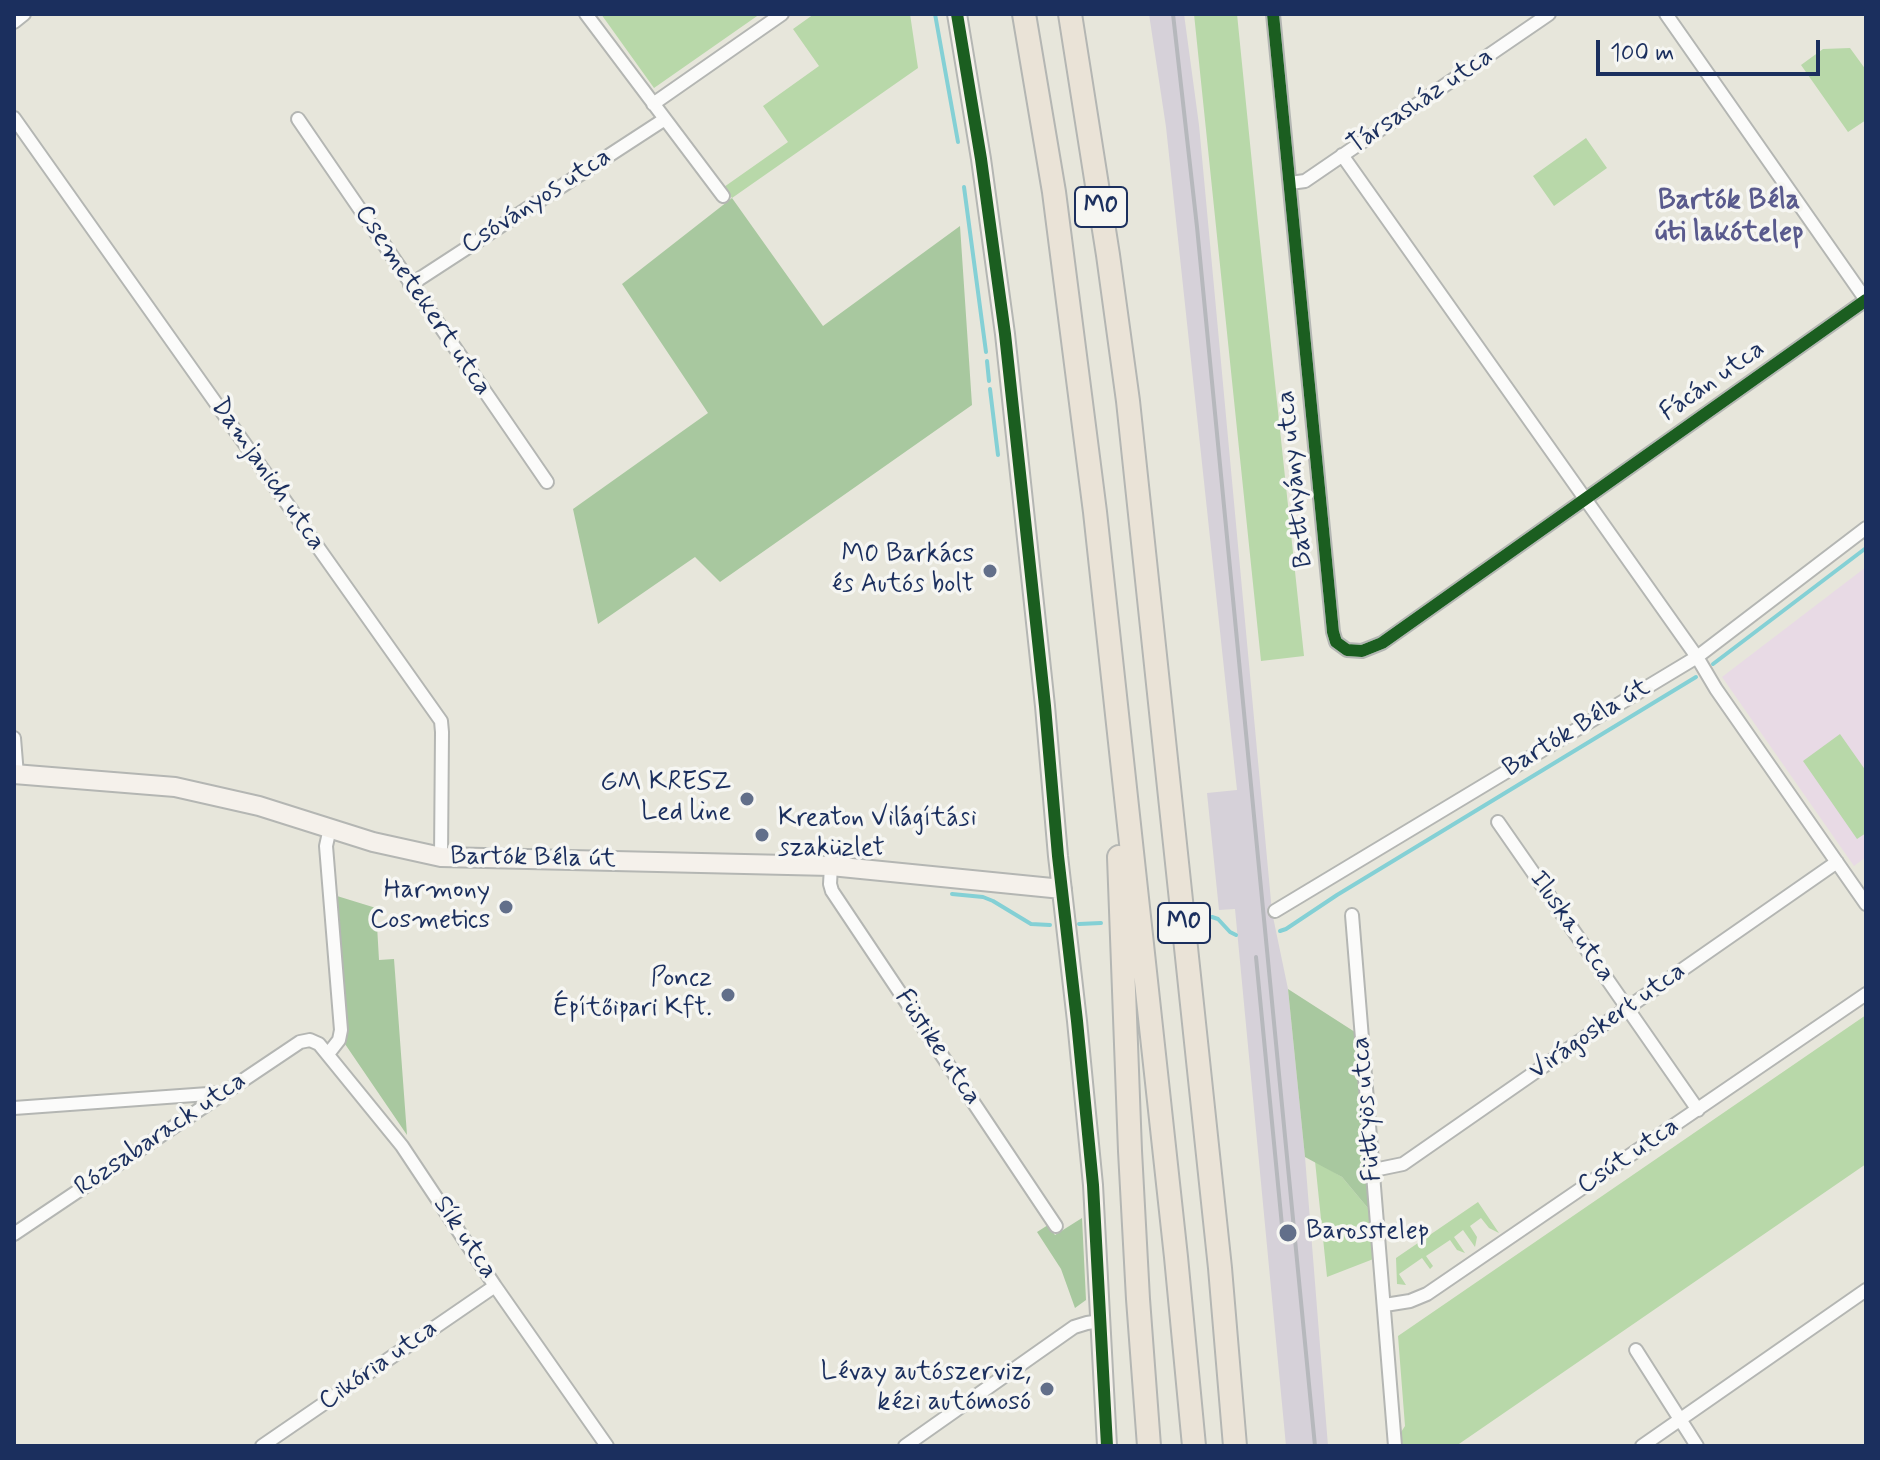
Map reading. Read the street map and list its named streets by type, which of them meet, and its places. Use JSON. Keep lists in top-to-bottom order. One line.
{"streets":{"highway":["M0"],"street":["Társasház utca","Csóványos utca","Csemetekert utca","Fácán utca","Damjanich utca","Batthyány utca","Bartók Béla út","Iluska utca","Virágoskert utca","Füstike utca","Füttyös utca","Rózsabarack utca","Csút utca","Sík utca","Cikória utca"]},"crossings":[["Társasház utca","Batthyány utca"],["Csóványos utca","Csemetekert utca"],["Fácán utca","Batthyány utca"],["Damjanich utca","Bartók Béla út"],["Bartók Béla út","Füstike utca"],["Iluska utca","Virágoskert utca"],["Iluska utca","Csút utca"],["Virágoskert utca","Füttyös utca"],["Füttyös utca","Csút utca"],["Rózsabarack utca","Sík utca"],["Sík utca","Cikória utca"]],"districts":["Bartók Béla úti lakótelep"],"places":["M0 Barkács és Autós bolt","GM KRESZ Led line","Kreaton Világítási szaküzlet","Harmony Cosmetics","Poncz Építőipari Kft.","Barosstelep","Lévay autószerviz, kézi autómosó"],"scale_bar":"100 m"}
